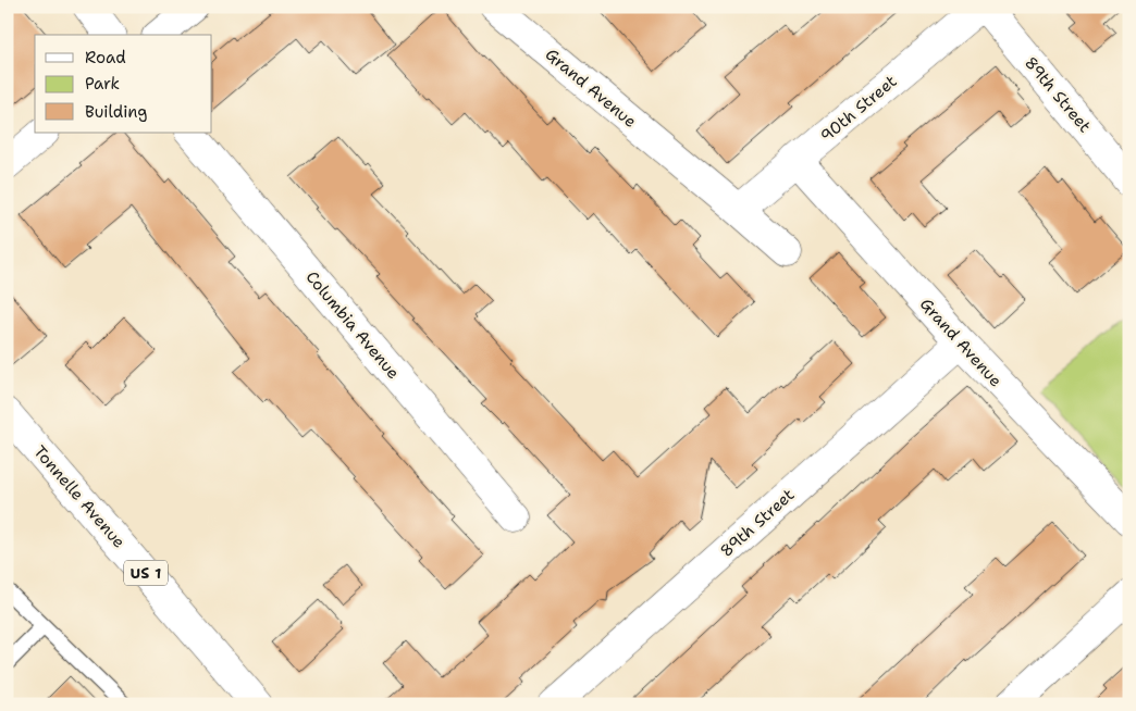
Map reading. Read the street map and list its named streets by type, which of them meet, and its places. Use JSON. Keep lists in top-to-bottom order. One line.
{"streets":{"street":["Grand Avenue","89th Street","90th Street","Columbia Avenue","Tonnelle Avenue","US 1"]},"crossings":[["Grand Avenue","89th Street"],["Grand Avenue","90th Street"]],"legend":["Road","Park","Building"]}
